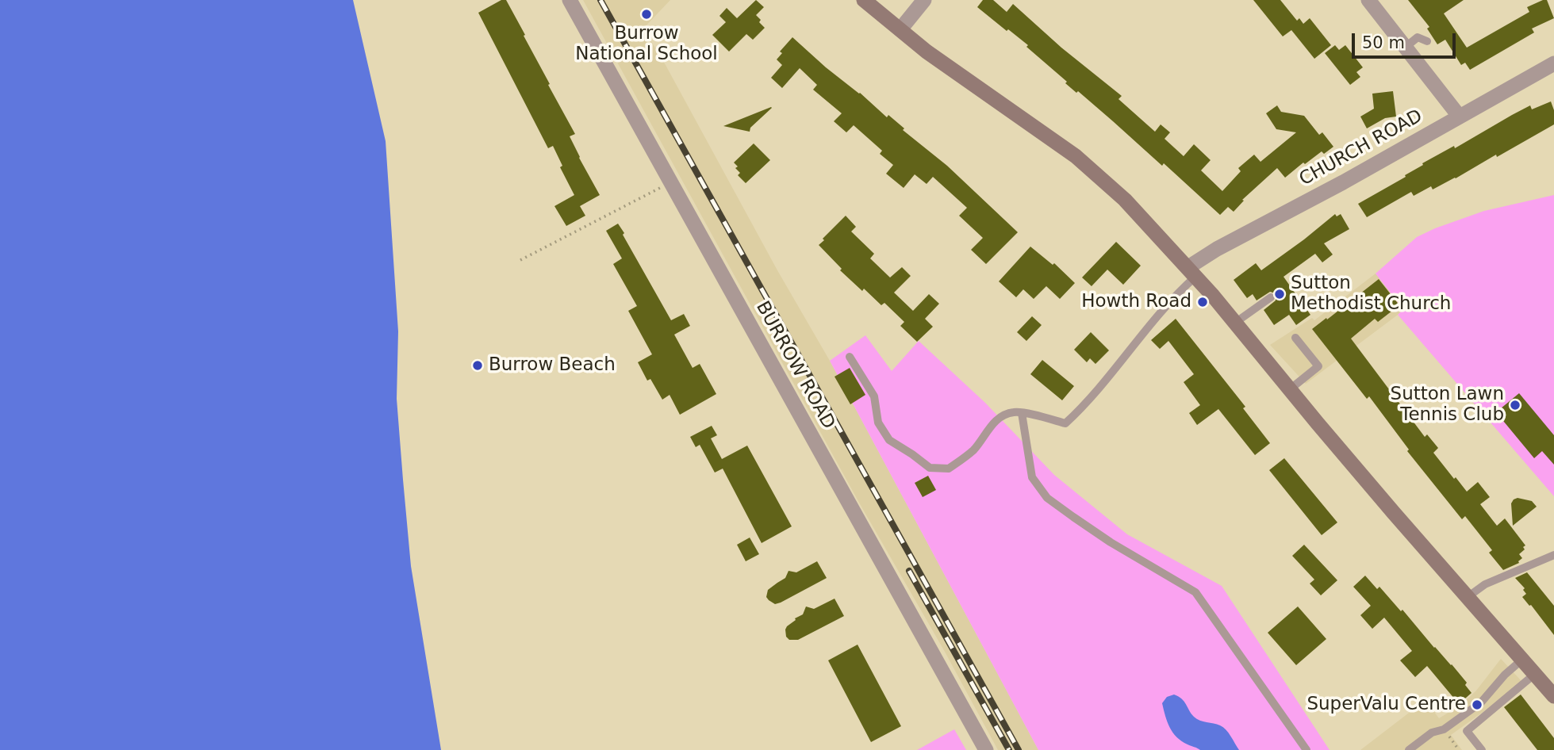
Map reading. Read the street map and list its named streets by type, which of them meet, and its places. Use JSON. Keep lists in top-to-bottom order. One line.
{"streets":{"street":["CHURCH ROAD","BURROW ROAD"]},"places":["Burrow National School","Sutton Methodist Church","Howth Road","Burrow Beach","Sutton Lawn Tennis Club","SuperValu Centre"],"scale_bar":"50 m"}
